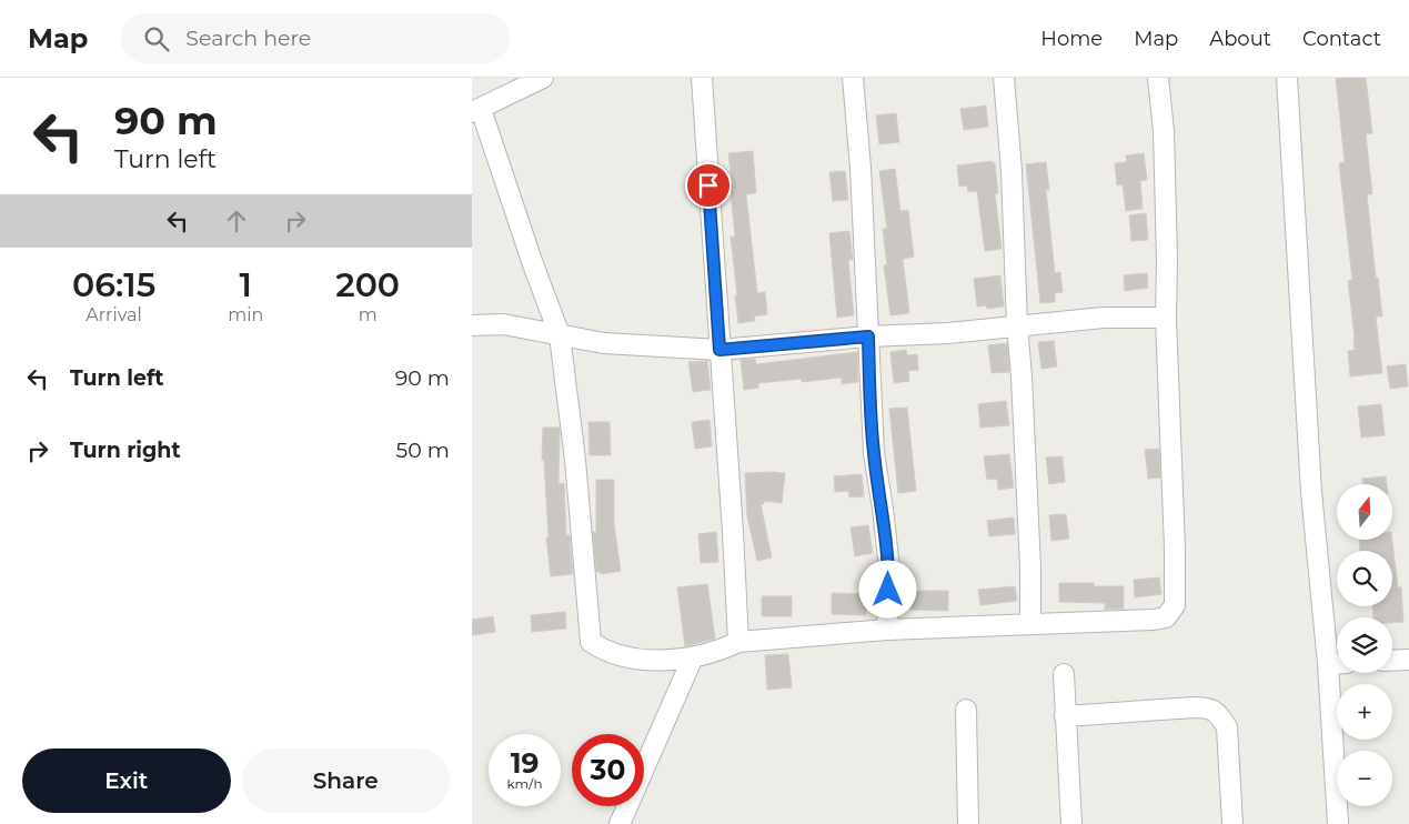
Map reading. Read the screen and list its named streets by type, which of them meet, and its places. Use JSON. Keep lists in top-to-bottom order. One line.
{"north":"top","page":{"header":"Map","search":"Search here","nav":["Home","Map","About","Contact"],"turn":["90 m","Turn left"],"eta":["06:15","Arrival","1","min","200","m"],"list":[{"name":"Turn left","value":"90 m"},{"name":"Turn right","value":"50 m"}],"map_buttons":["+","−"],"speed":"19 km/h","limit":"30","buttons":["Exit","Share"]}}
